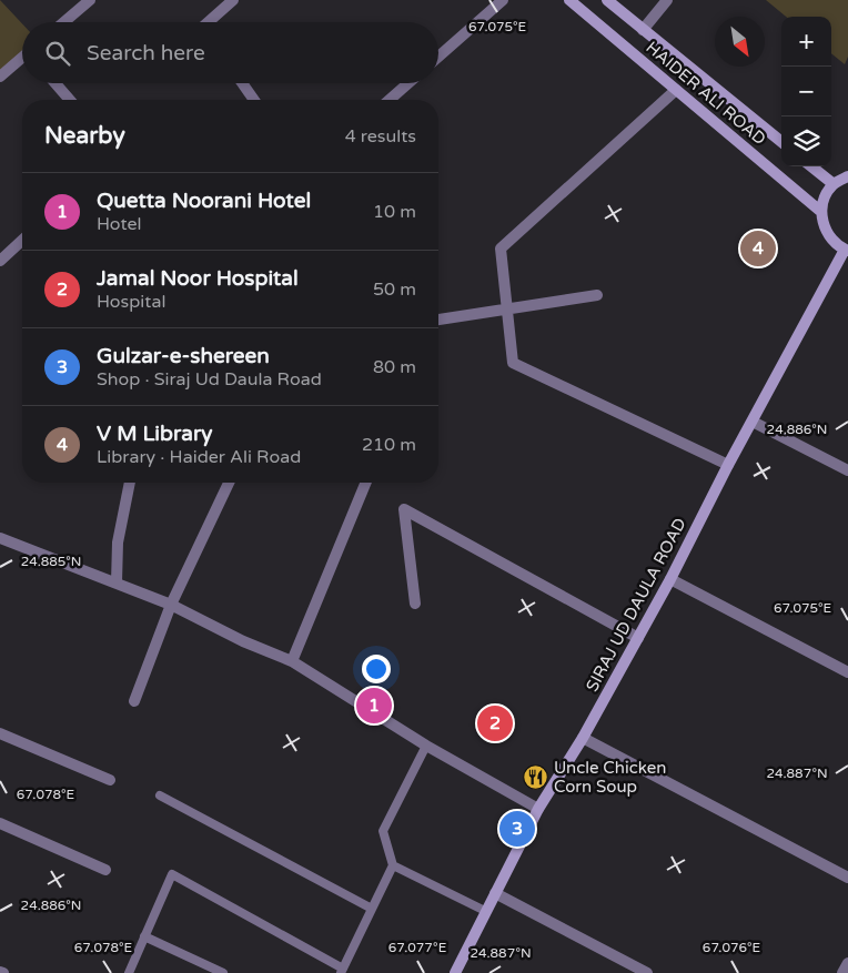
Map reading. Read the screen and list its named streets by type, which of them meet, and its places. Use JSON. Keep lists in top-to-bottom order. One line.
{"streets":{"main road":["HAIDER ALI ROAD","SIRAJ UD DAULA ROAD"]},"places":{"restaurant":["Uncle Chicken Corn Soup"]},"north":"bottom right","page":{"map_buttons":["+","−"],"search":"Search here","heading":["Nearby","4 results"],"list":[{"mark":"1","name":"Quetta Noorani Hotel","note":"Hotel","value":"10 m"},{"mark":"2","name":"Jamal Noor Hospital","note":"Hospital","value":"50 m"},{"mark":"3","name":"Gulzar-e-shereen","note":"Shop · Siraj Ud Daula Road","value":"80 m"},{"mark":"4","name":"V M Library","note":"Library · Haider Ali Road","value":"210 m"}],"pins":["4","1","2","3"]},"coordinates":["67.075°E","24.886°N","24.885°N","24.887°N","67.078°E","67.077°E","67.076°E"]}
